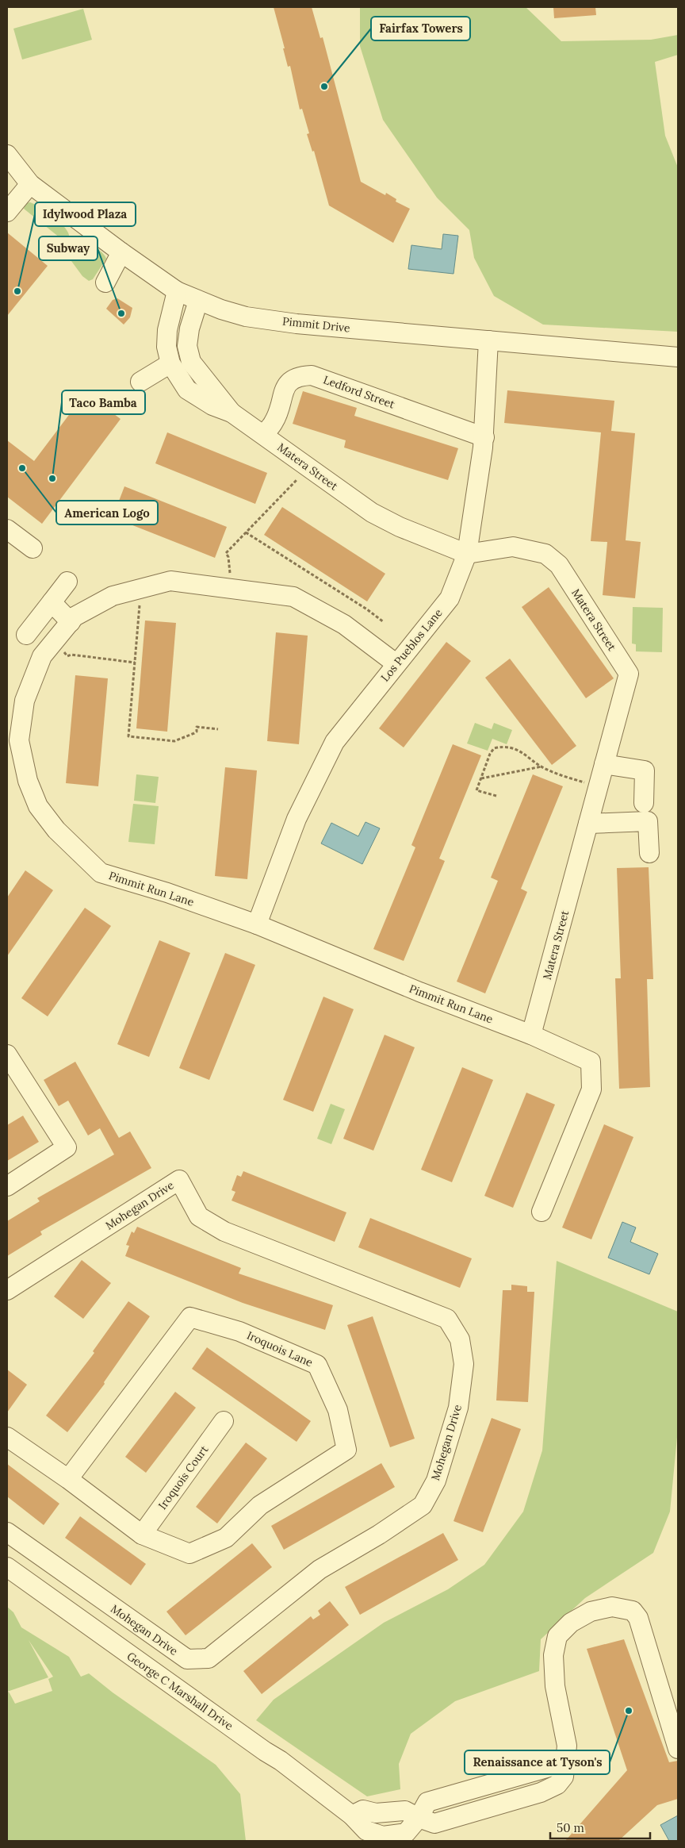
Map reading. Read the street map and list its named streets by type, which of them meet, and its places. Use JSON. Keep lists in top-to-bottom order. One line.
{"streets":{"street":["Pimmit Drive","Ledford Street","Matera Street","Los Pueblos Lane","Pimmit Run Lane","Mohegan Drive","Iroquois Lane","Iroquois Court","George C Marshall Drive"]},"crossings":[["Pimmit Drive","Matera Street"],["Pimmit Drive","Los Pueblos Lane"],["Ledford Street","Matera Street"],["Ledford Street","Los Pueblos Lane"],["Matera Street","Los Pueblos Lane"],["Matera Street","Pimmit Run Lane"],["Los Pueblos Lane","Pimmit Run Lane"],["Iroquois Lane","Iroquois Court"]],"places":["Fairfax Towers","Idylwood Plaza","Subway","American Logo","Taco Bamba","Renaissance at Tyson's"],"scale_bar":"50 m"}
